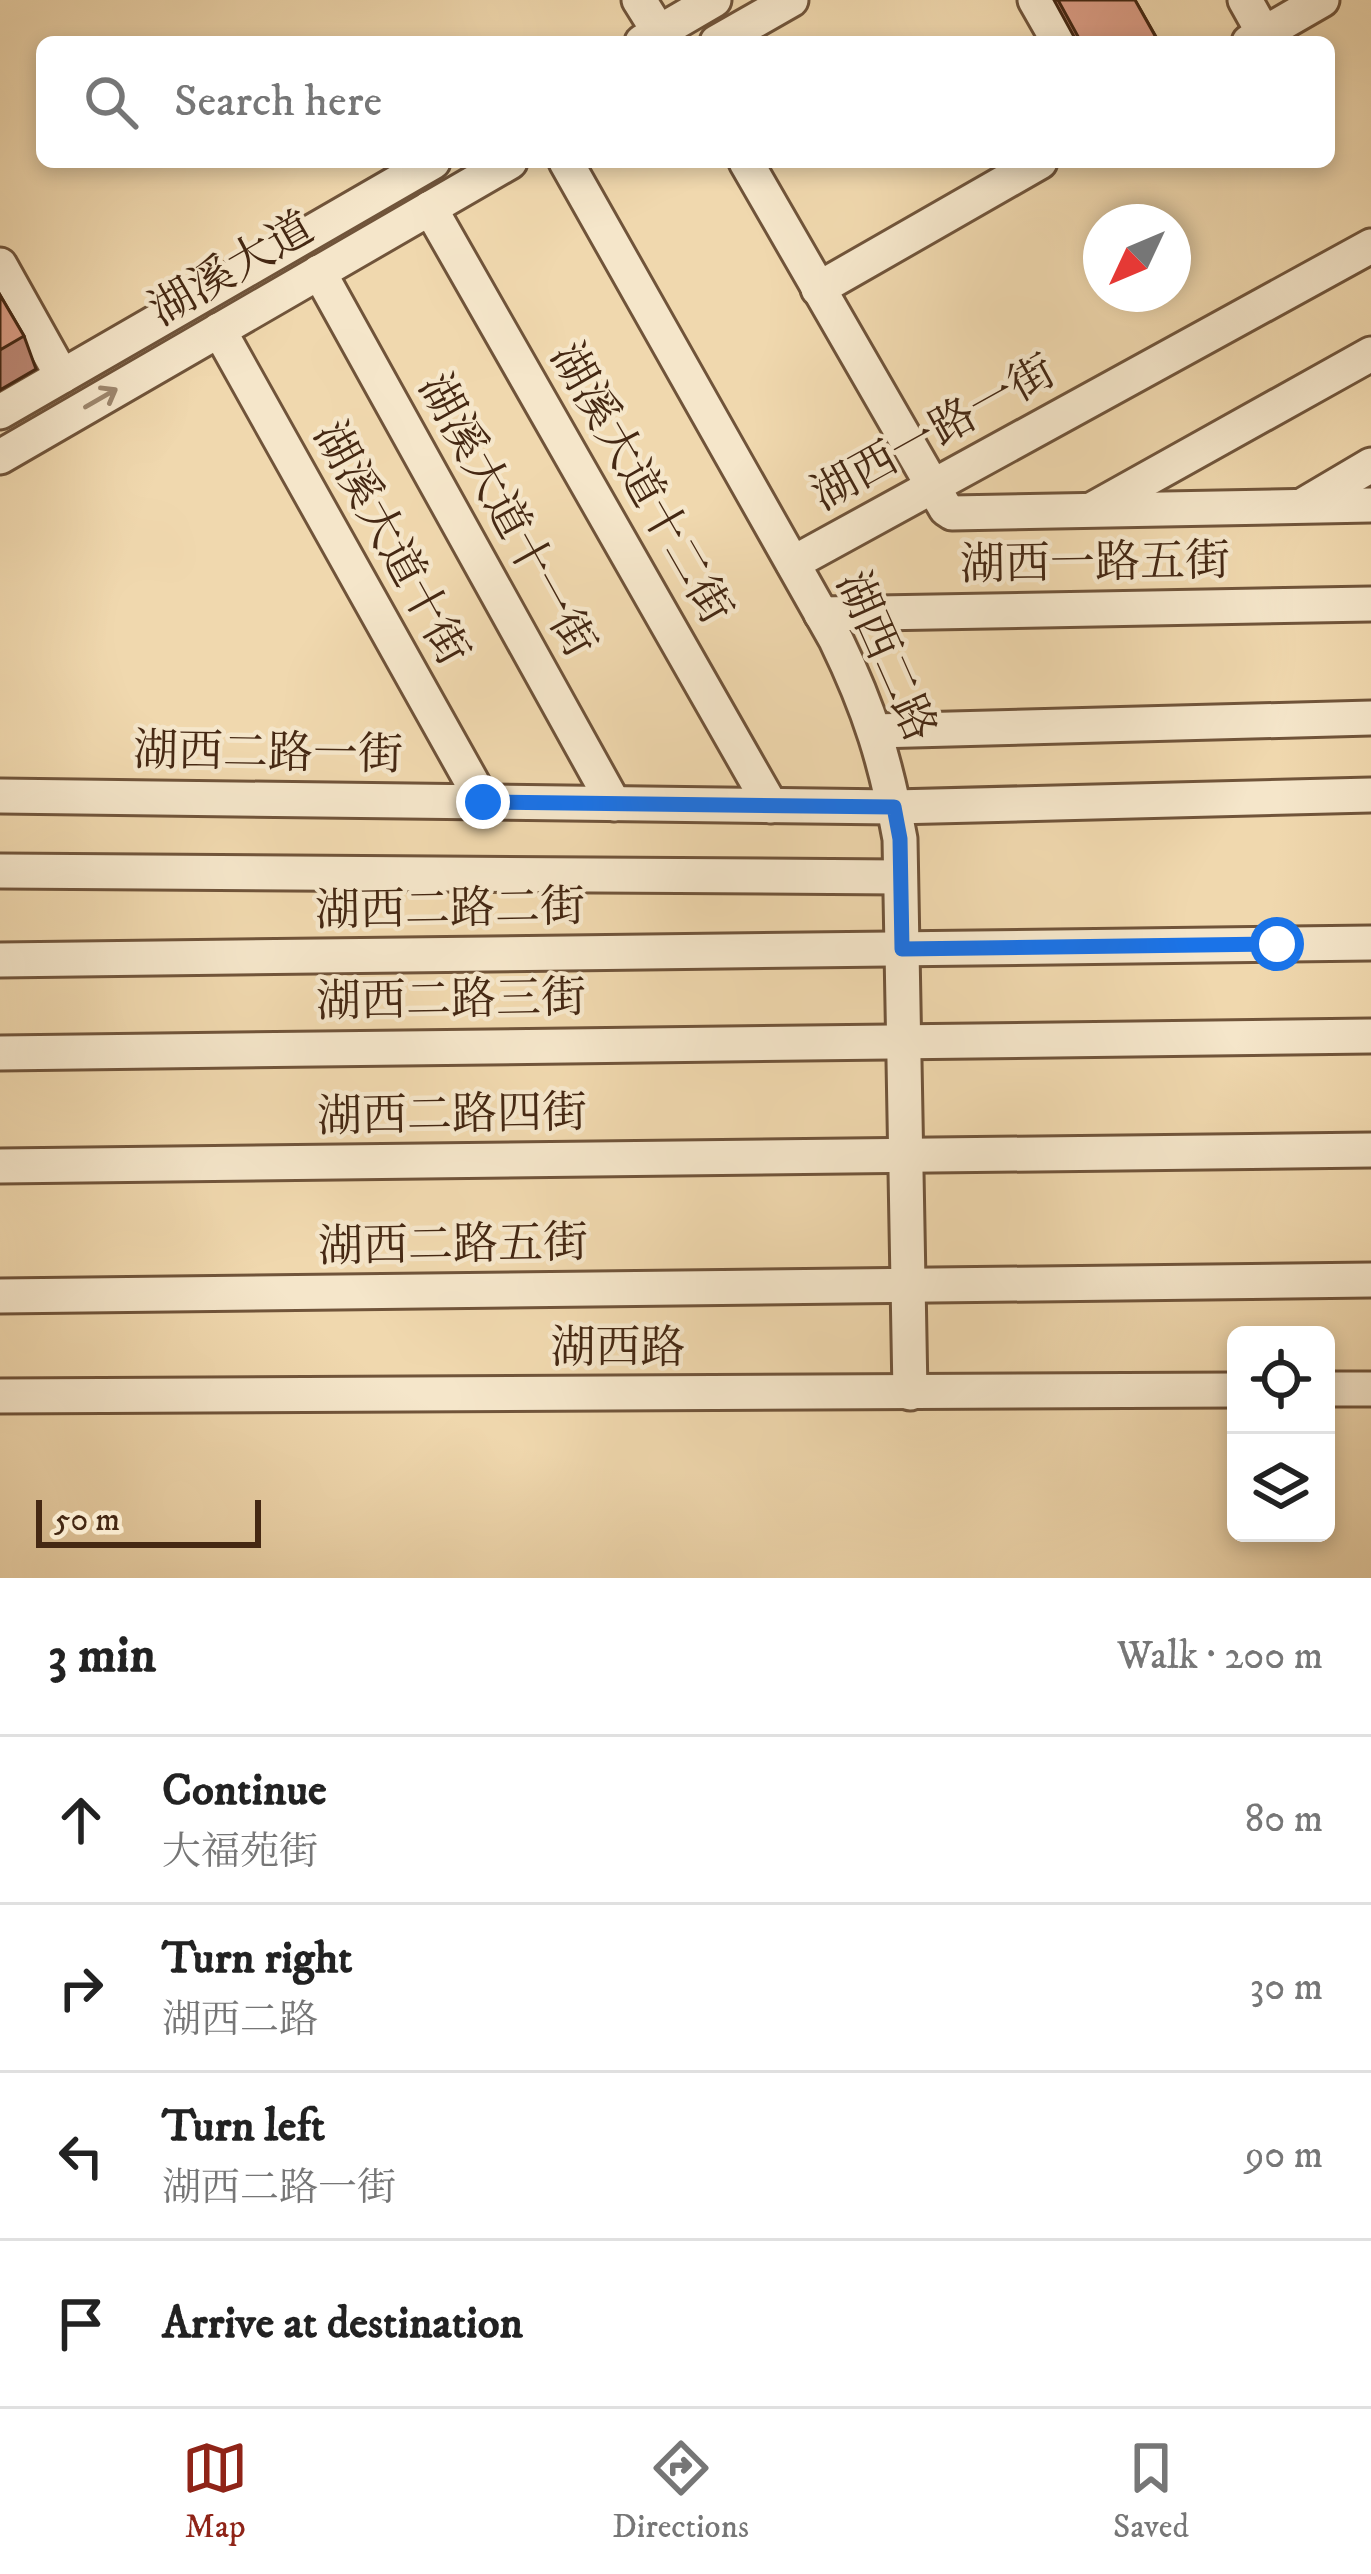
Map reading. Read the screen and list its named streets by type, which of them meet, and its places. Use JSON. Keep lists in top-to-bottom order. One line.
{"streets":{"street":["湖溪大道","湖西一路一街","湖溪大道十二街","湖溪大道十一街","湖溪大道十街","湖西一路五街","湖西二路","湖西二路一街","湖西二路二街","湖西二路三街","湖西二路四街","湖西二路五街","湖西路"]},"crossings":[["湖溪大道","湖溪大道十二街"],["湖溪大道","湖溪大道十一街"],["湖溪大道","湖溪大道十街"],["湖西一路一街","湖西二路"],["湖溪大道十二街","湖西二路一街"],["湖溪大道十一街","湖西二路一街"],["湖溪大道十街","湖西二路一街"],["湖西一路五街","湖西二路"],["湖西二路","湖西二路一街"],["湖西二路","湖西二路二街"],["湖西二路","湖西二路三街"],["湖西二路","湖西二路四街"],["湖西二路","湖西二路五街"],["湖西二路","湖西路"]],"scale_bar":"50 m","north":"bottom left","page":{"search":"Search here","scale":"50 m","heading":["3 min","Walk · 200 m"],"list":[["Continue","大福苑街","80 m"],["Turn right","湖西二路","30 m"],["Turn left","湖西二路一街","90 m"],"Arrive at destination"],"nav":["Map","Directions","Saved"]}}
